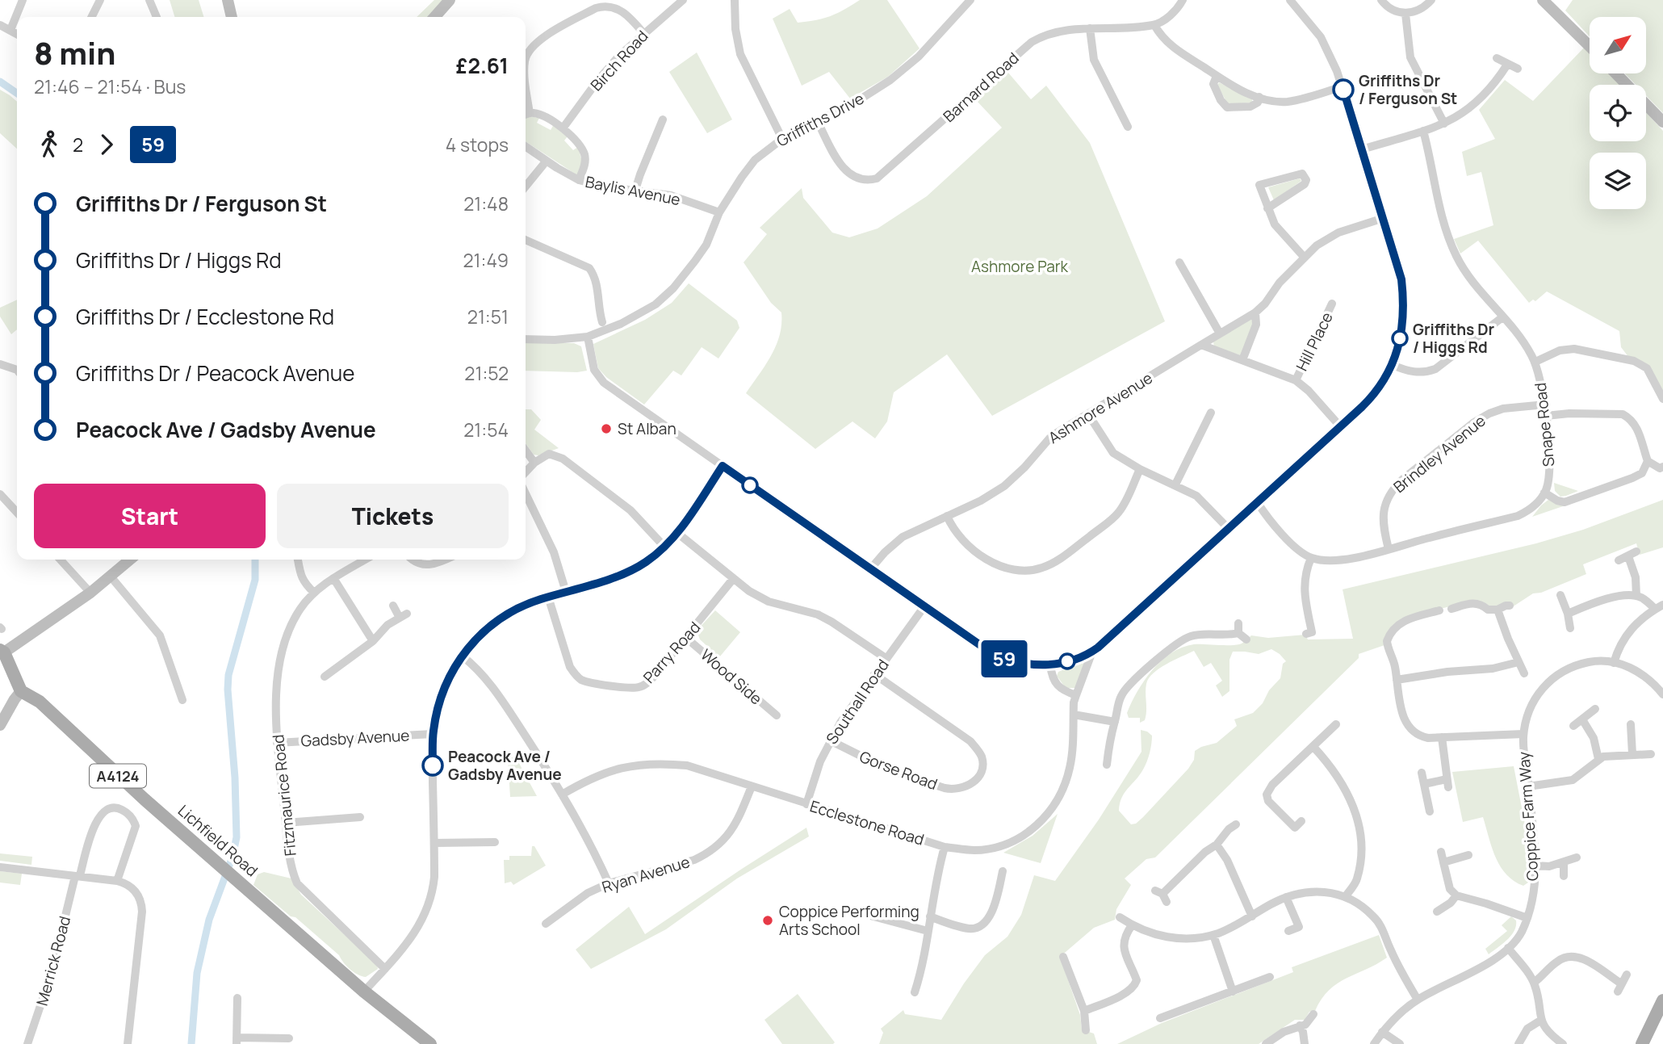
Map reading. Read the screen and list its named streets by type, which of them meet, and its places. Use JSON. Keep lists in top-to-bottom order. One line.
{"streets":{"main road":["A4124","Lichfield Road"],"street":["Birch Road","Barnard Road","Griffiths Drive","Baylis Avenue","Hill Place","Ashmore Avenue","Snape Road","Brindley Avenue","Parry Road","Wood Side","Southall Road","Gadsby Avenue","Gorse Road","Fitzmaurice Road","Coppice Farm Way","Ecclestone Road","Ryan Avenue","Merrick Road"]},"crossings":[["Barnard Road","Griffiths Drive"],["Griffiths Drive","Baylis Avenue"],["Snape Road","Brindley Avenue"],["Parry Road","Wood Side"],["Southall Road","Gorse Road"],["Southall Road","Ecclestone Road"],["Gadsby Avenue","Fitzmaurice Road"],["Ecclestone Road","Ryan Avenue"]],"parks":["Ashmore Park"],"places":["Griffiths Dr / Ferguson St","Griffiths Dr / Higgs Rd","St Alban","Peacock Ave / Gadsby Avenue","Coppice Performing Arts School"],"lines":["bus line 59"],"north":"top right","page":{"on_map":"59","heading":["8 min","21:46 – 21:54 · Bus","£2.61"],"legs":["2","59","4 stops"],"list":[{"name":"Griffiths Dr / Ferguson St","value":"21:48"},{"name":"Griffiths Dr / Higgs Rd","value":"21:49"},{"name":"Griffiths Dr / Ecclestone Rd","value":"21:51"},{"name":"Griffiths Dr / Peacock Avenue","value":"21:52"},{"name":"Peacock Ave / Gadsby Avenue","value":"21:54"}],"buttons":["Start","Tickets"]}}
